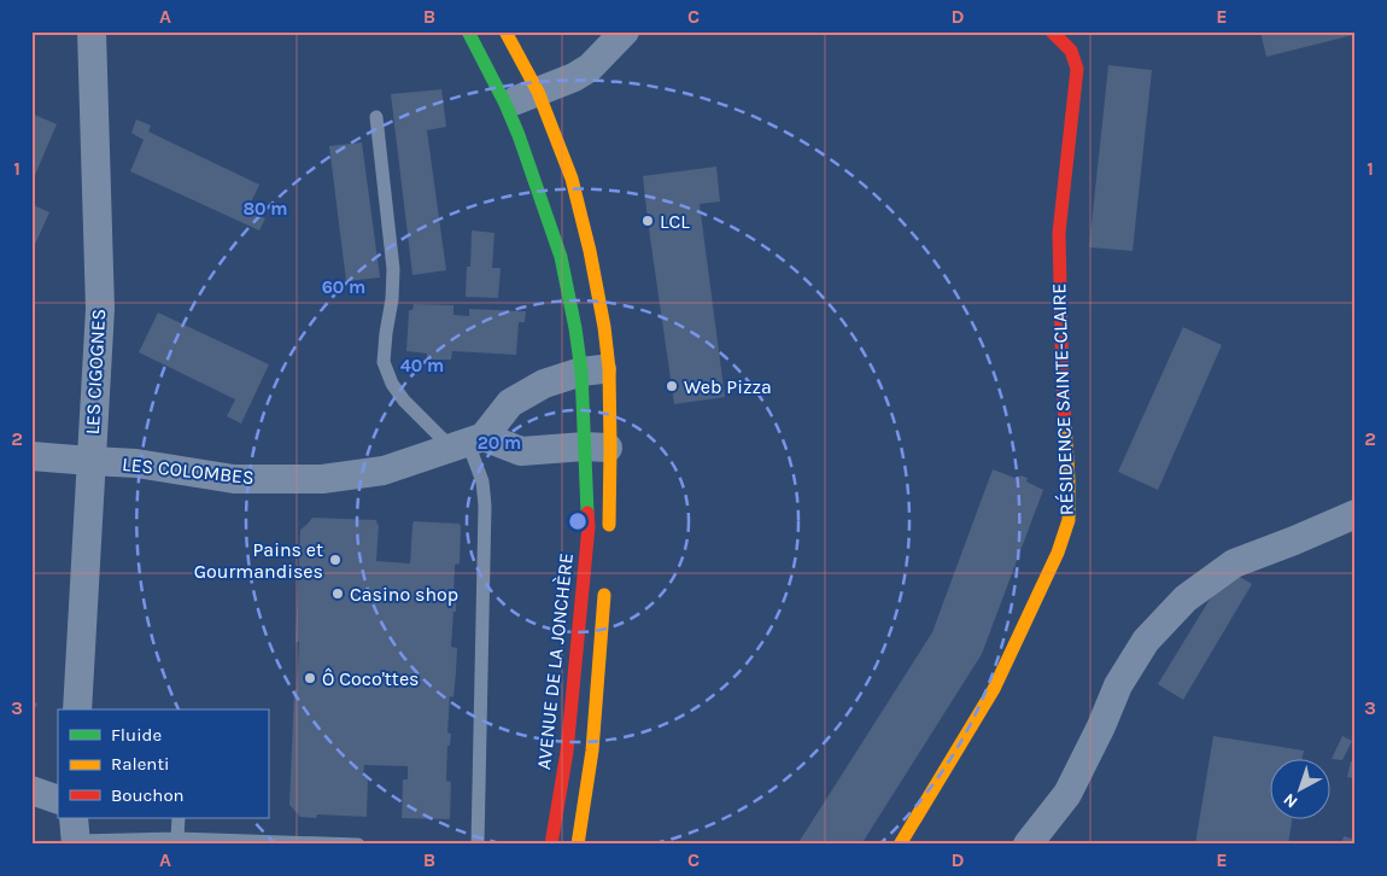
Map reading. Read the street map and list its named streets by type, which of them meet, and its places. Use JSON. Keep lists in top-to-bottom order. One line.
{"streets":{"street":["LES CIGOGNES","RÉSIDENCE SAINTE-CLAIRE","LES COLOMBES","AVENUE DE LA JONCHÈRE"]},"crossings":[["LES CIGOGNES","LES COLOMBES"]],"places":["LCL","Web Pizza","Pains et Gourmandises","Casino shop","Ô Coco'ttes"],"legend":["Fluide","Ralenti","Bouchon"],"north":"bottom left","grid":{"columns":["A","B","C","D","E"],"rows":["1","2","3"]},"rings":["80 m","60 m","40 m","20 m"]}
